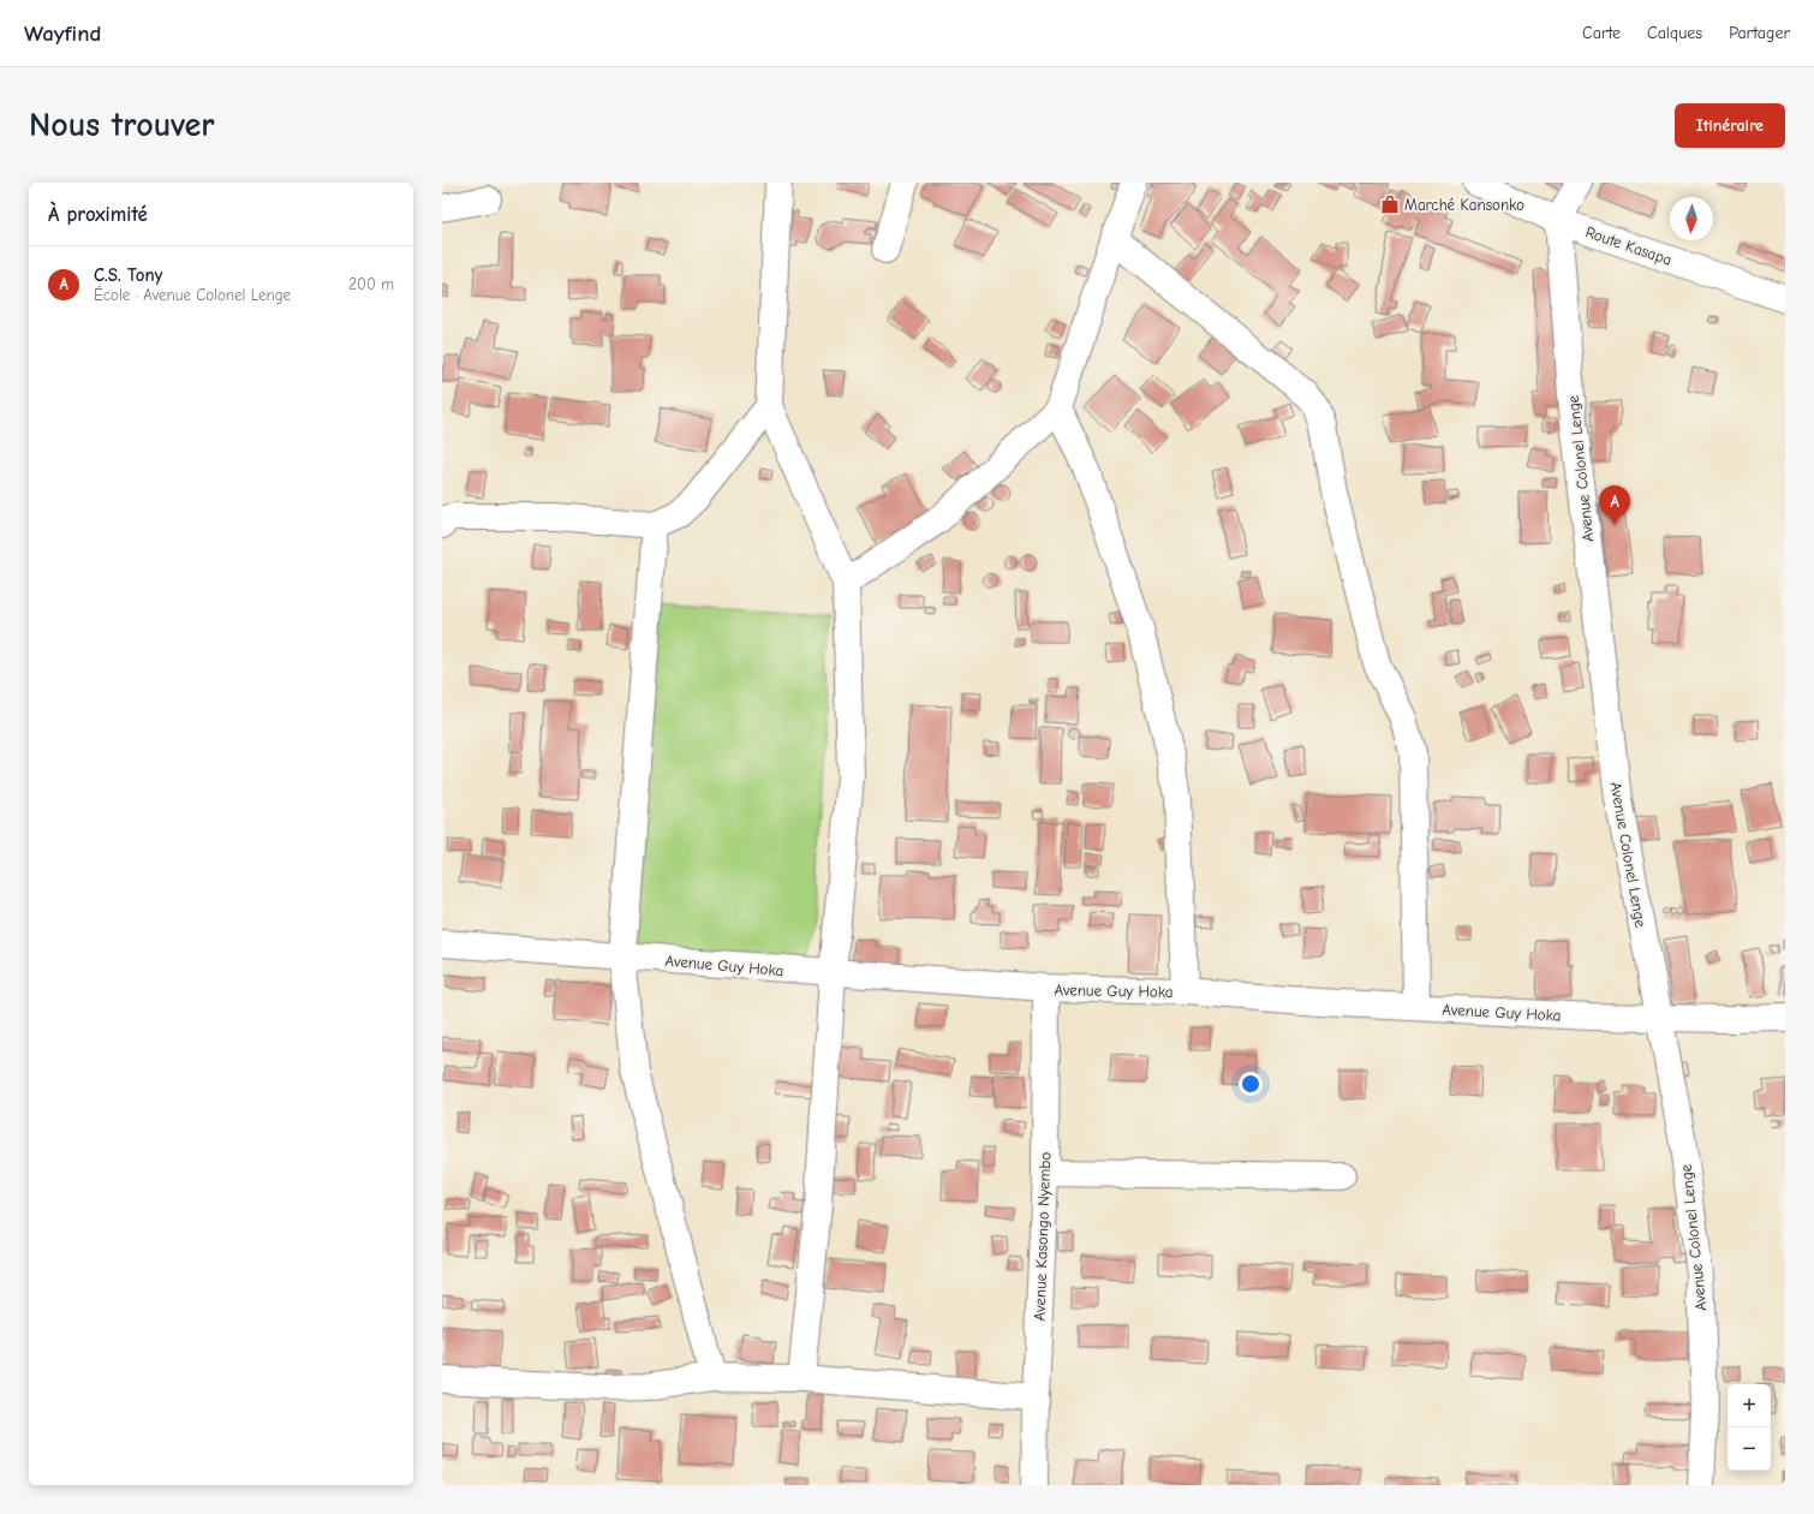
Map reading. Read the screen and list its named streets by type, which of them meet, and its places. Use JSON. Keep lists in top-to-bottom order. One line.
{"streets":{"street":["Route Kasapa","Avenue Colonel Lenge","Avenue Guy Hoka","Avenue Kasongo Nyembo"]},"crossings":[["Route Kasapa","Avenue Colonel Lenge"],["Avenue Colonel Lenge","Avenue Guy Hoka"],["Avenue Guy Hoka","Avenue Kasongo Nyembo"]],"places":{"shop":["Marché Kansonko"]},"north":"bottom","page":{"header":"Wayfind","nav":["Carte","Calques","Partager"],"buttons":"Itinéraire","title":"Nous trouver","heading":"À proximité","list":[{"mark":"A","name":"C.S. Tony","note":"École · Avenue Colonel Lenge","value":"200 m"}],"pins":"A","map_buttons":["+","−"]}}
